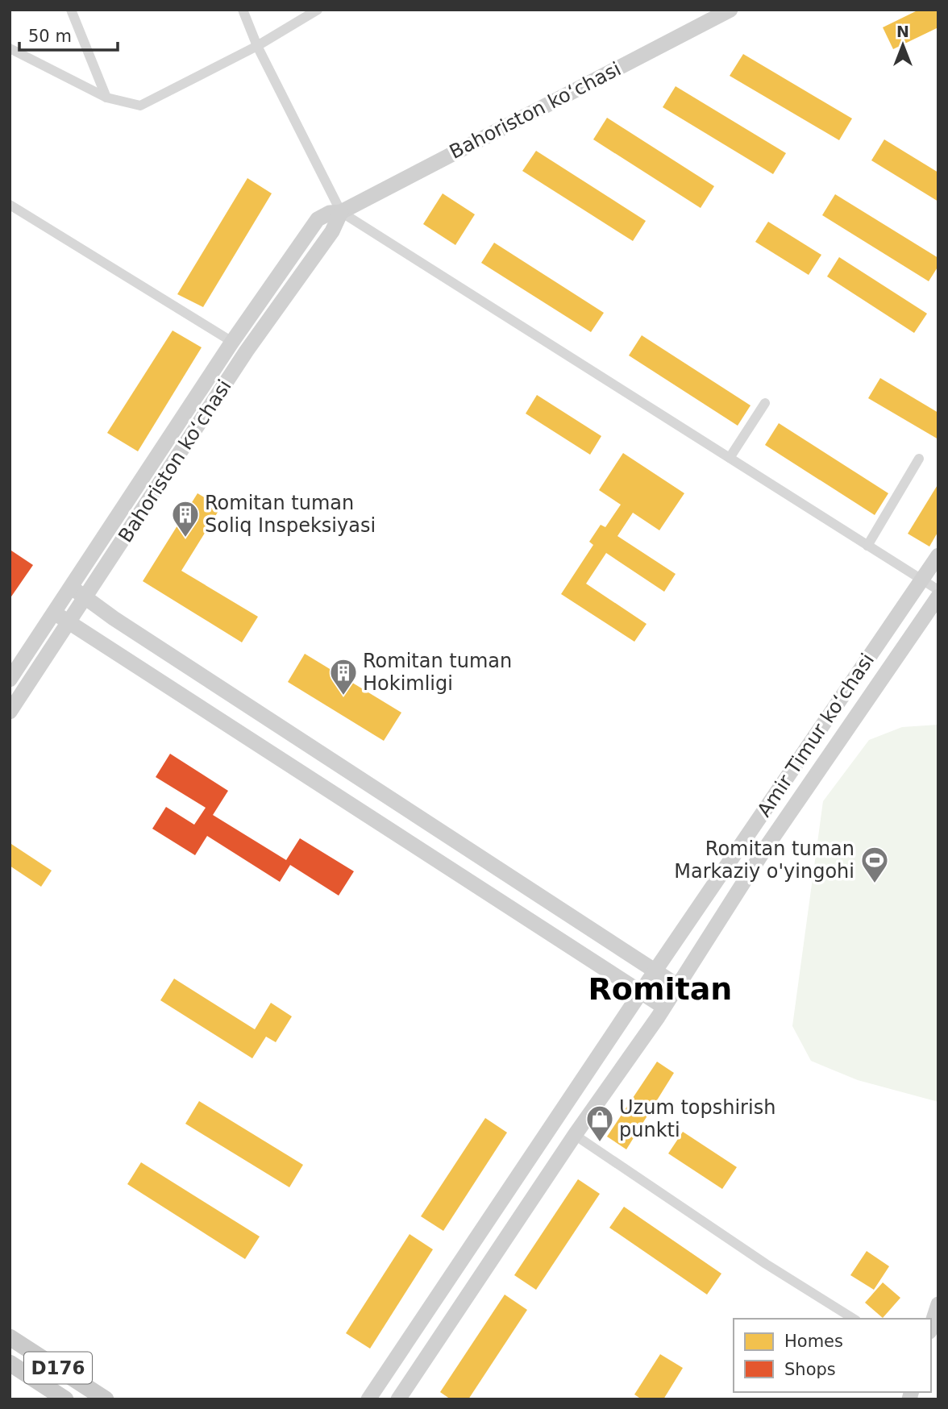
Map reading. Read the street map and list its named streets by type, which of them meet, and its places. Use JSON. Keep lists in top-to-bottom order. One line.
{"streets":{"main road":["D176"],"street":["Bahoriston ko‘chasi","Amir Timur ko‘chasi"]},"districts":["Romitan"],"places":{"building":["Romitan tuman Soliq Inspeksiyasi","Romitan tuman Hokimligi"],"sports":["Romitan tuman Markaziy o'yingohi"],"shop":["Uzum topshirish punkti"]},"legend":["Homes","Shops"],"scale_bar":"50 m","north":"top"}
